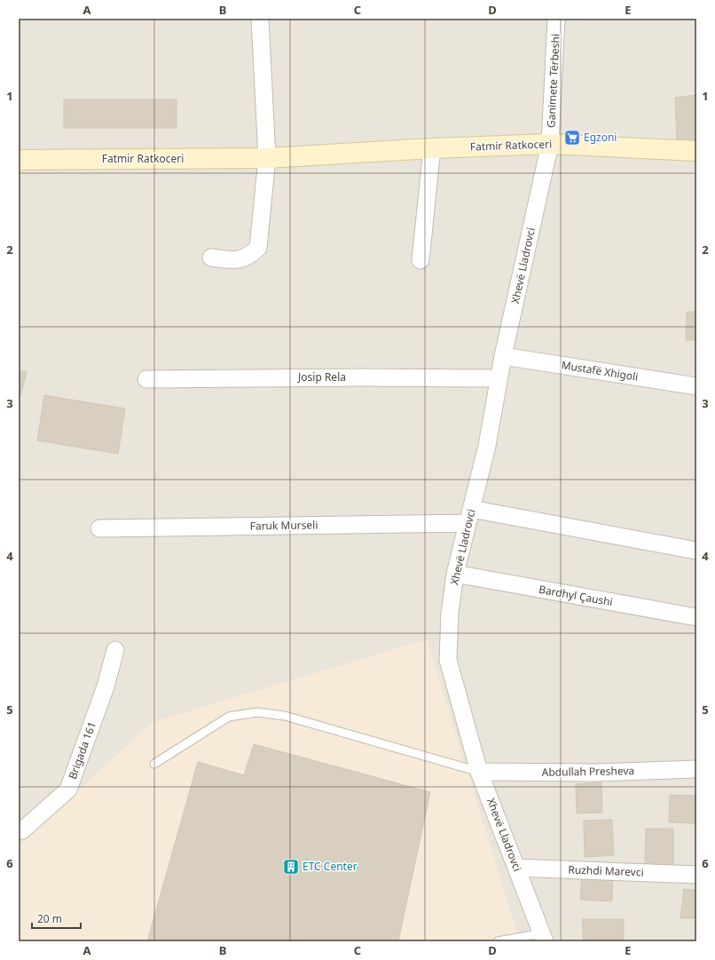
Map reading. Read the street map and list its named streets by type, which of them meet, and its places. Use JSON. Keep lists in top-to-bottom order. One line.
{"streets":{"street":["Ganimete Tërbeshi","Fatmir Ratkoceri","Xhevë Lladrovci","Mustafë Xhigoli","Josip Rela","Faruk Murseli","Bardhyl Çaushi","Brigada 161","Abdullah Presheva","Ruzhdi Marevci"]},"crossings":[["Ganimete Tërbeshi","Fatmir Ratkoceri"],["Ganimete Tërbeshi","Xhevë Lladrovci"],["Fatmir Ratkoceri","Xhevë Lladrovci"],["Xhevë Lladrovci","Mustafë Xhigoli"],["Xhevë Lladrovci","Josip Rela"],["Xhevë Lladrovci","Faruk Murseli"],["Xhevë Lladrovci","Bardhyl Çaushi"],["Xhevë Lladrovci","Abdullah Presheva"],["Xhevë Lladrovci","Ruzhdi Marevci"]],"places":{"supermarket":["Egzoni"],"building":["ETC Center"]},"scale_bar":"20 m","grid":{"columns":["A","B","C","D","E"],"rows":["1","2","3","4","5","6"]}}
